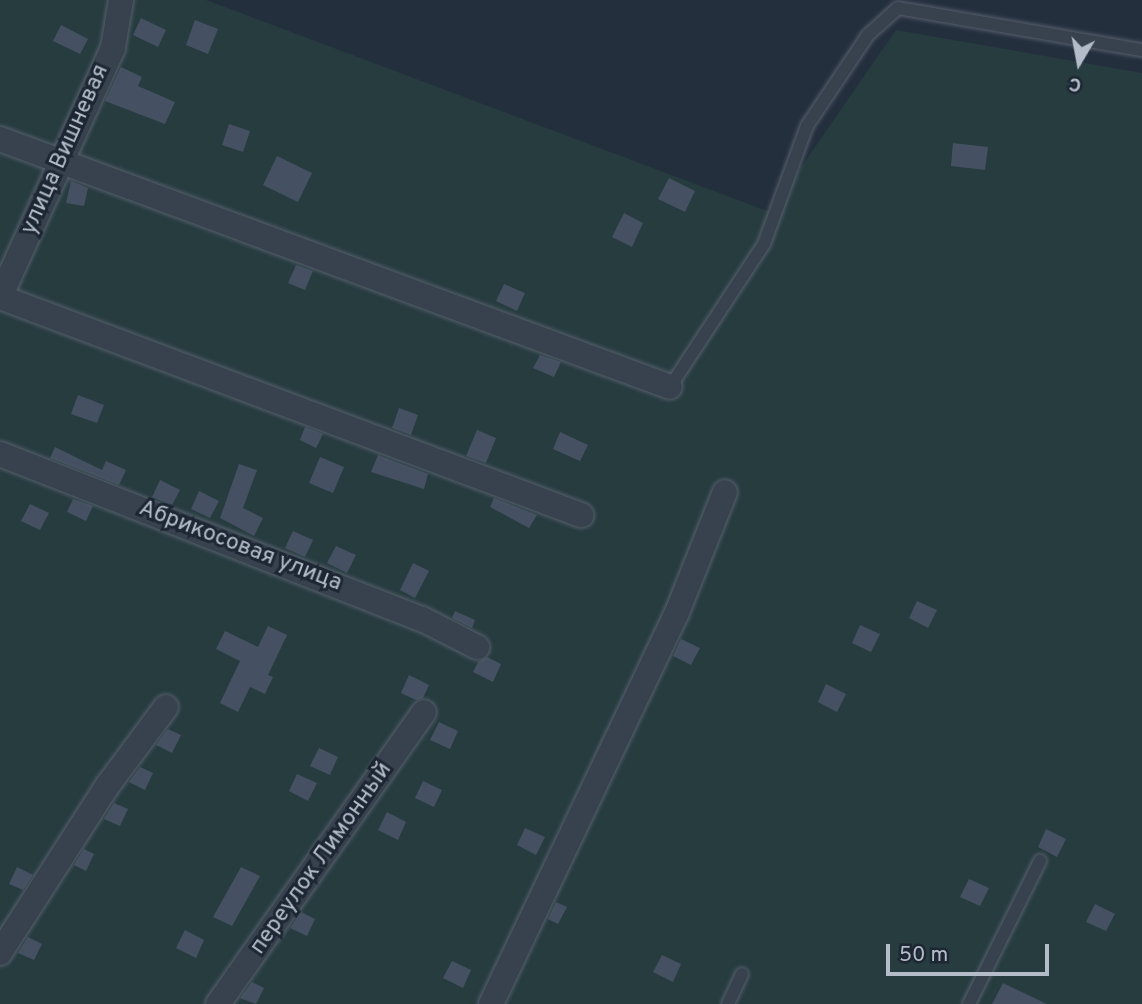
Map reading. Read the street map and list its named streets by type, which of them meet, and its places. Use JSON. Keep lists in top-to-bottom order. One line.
{"streets":{"street":["улица Вишневая","Абрикосовая улица","переулок Лимонный"]},"scale_bar":"50 m","north":"bottom"}
